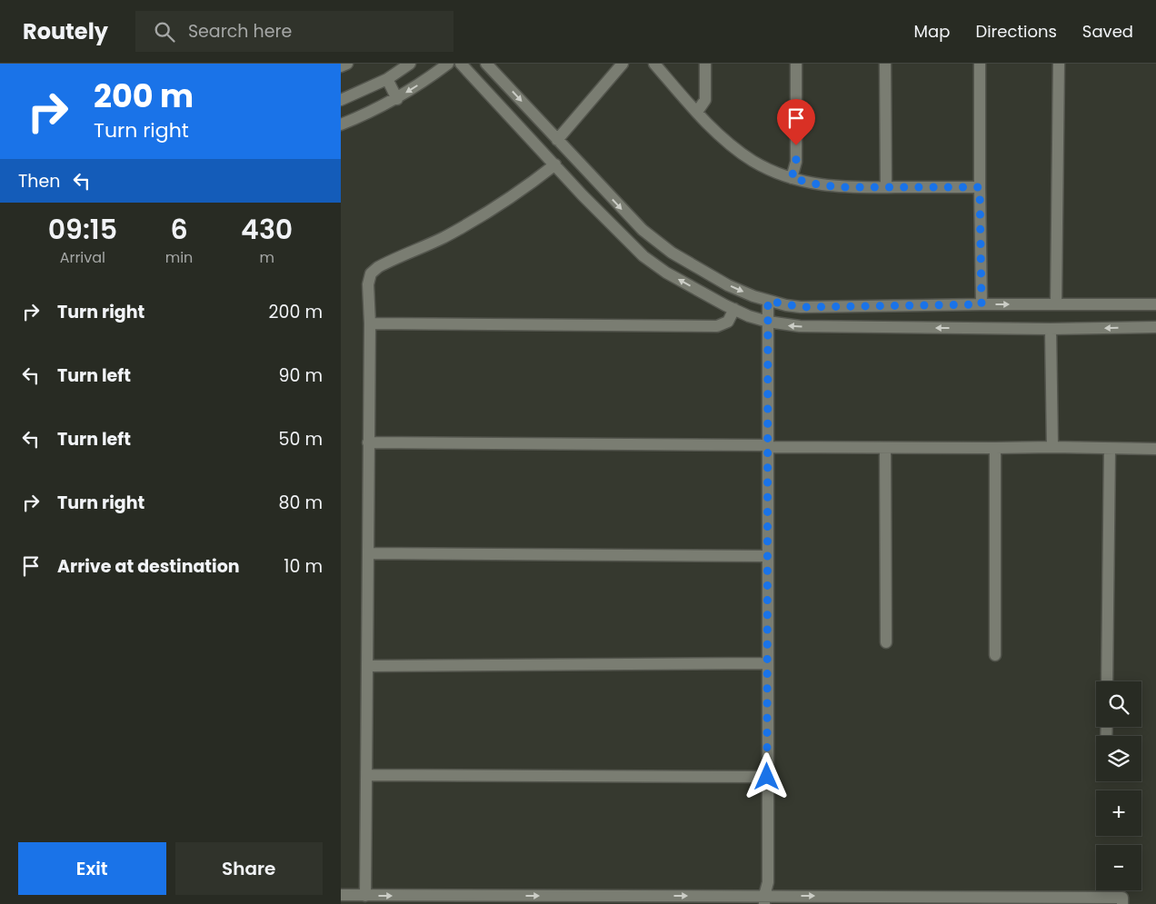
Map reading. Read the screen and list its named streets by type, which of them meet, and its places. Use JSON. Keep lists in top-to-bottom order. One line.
{"page":{"header":"Routely","search":"Search here","nav":["Map","Directions","Saved"],"turn":["200 m","Turn right"],"then":"Then","eta":["09:15","Arrival","6","min","430","m"],"list":[{"name":"Turn right","value":"200 m"},{"name":"Turn left","value":"90 m"},{"name":"Turn left","value":"50 m"},{"name":"Turn right","value":"80 m"},{"name":"Arrive at destination","value":"10 m"}],"map_buttons":["+","−"],"buttons":["Exit","Share"]}}
